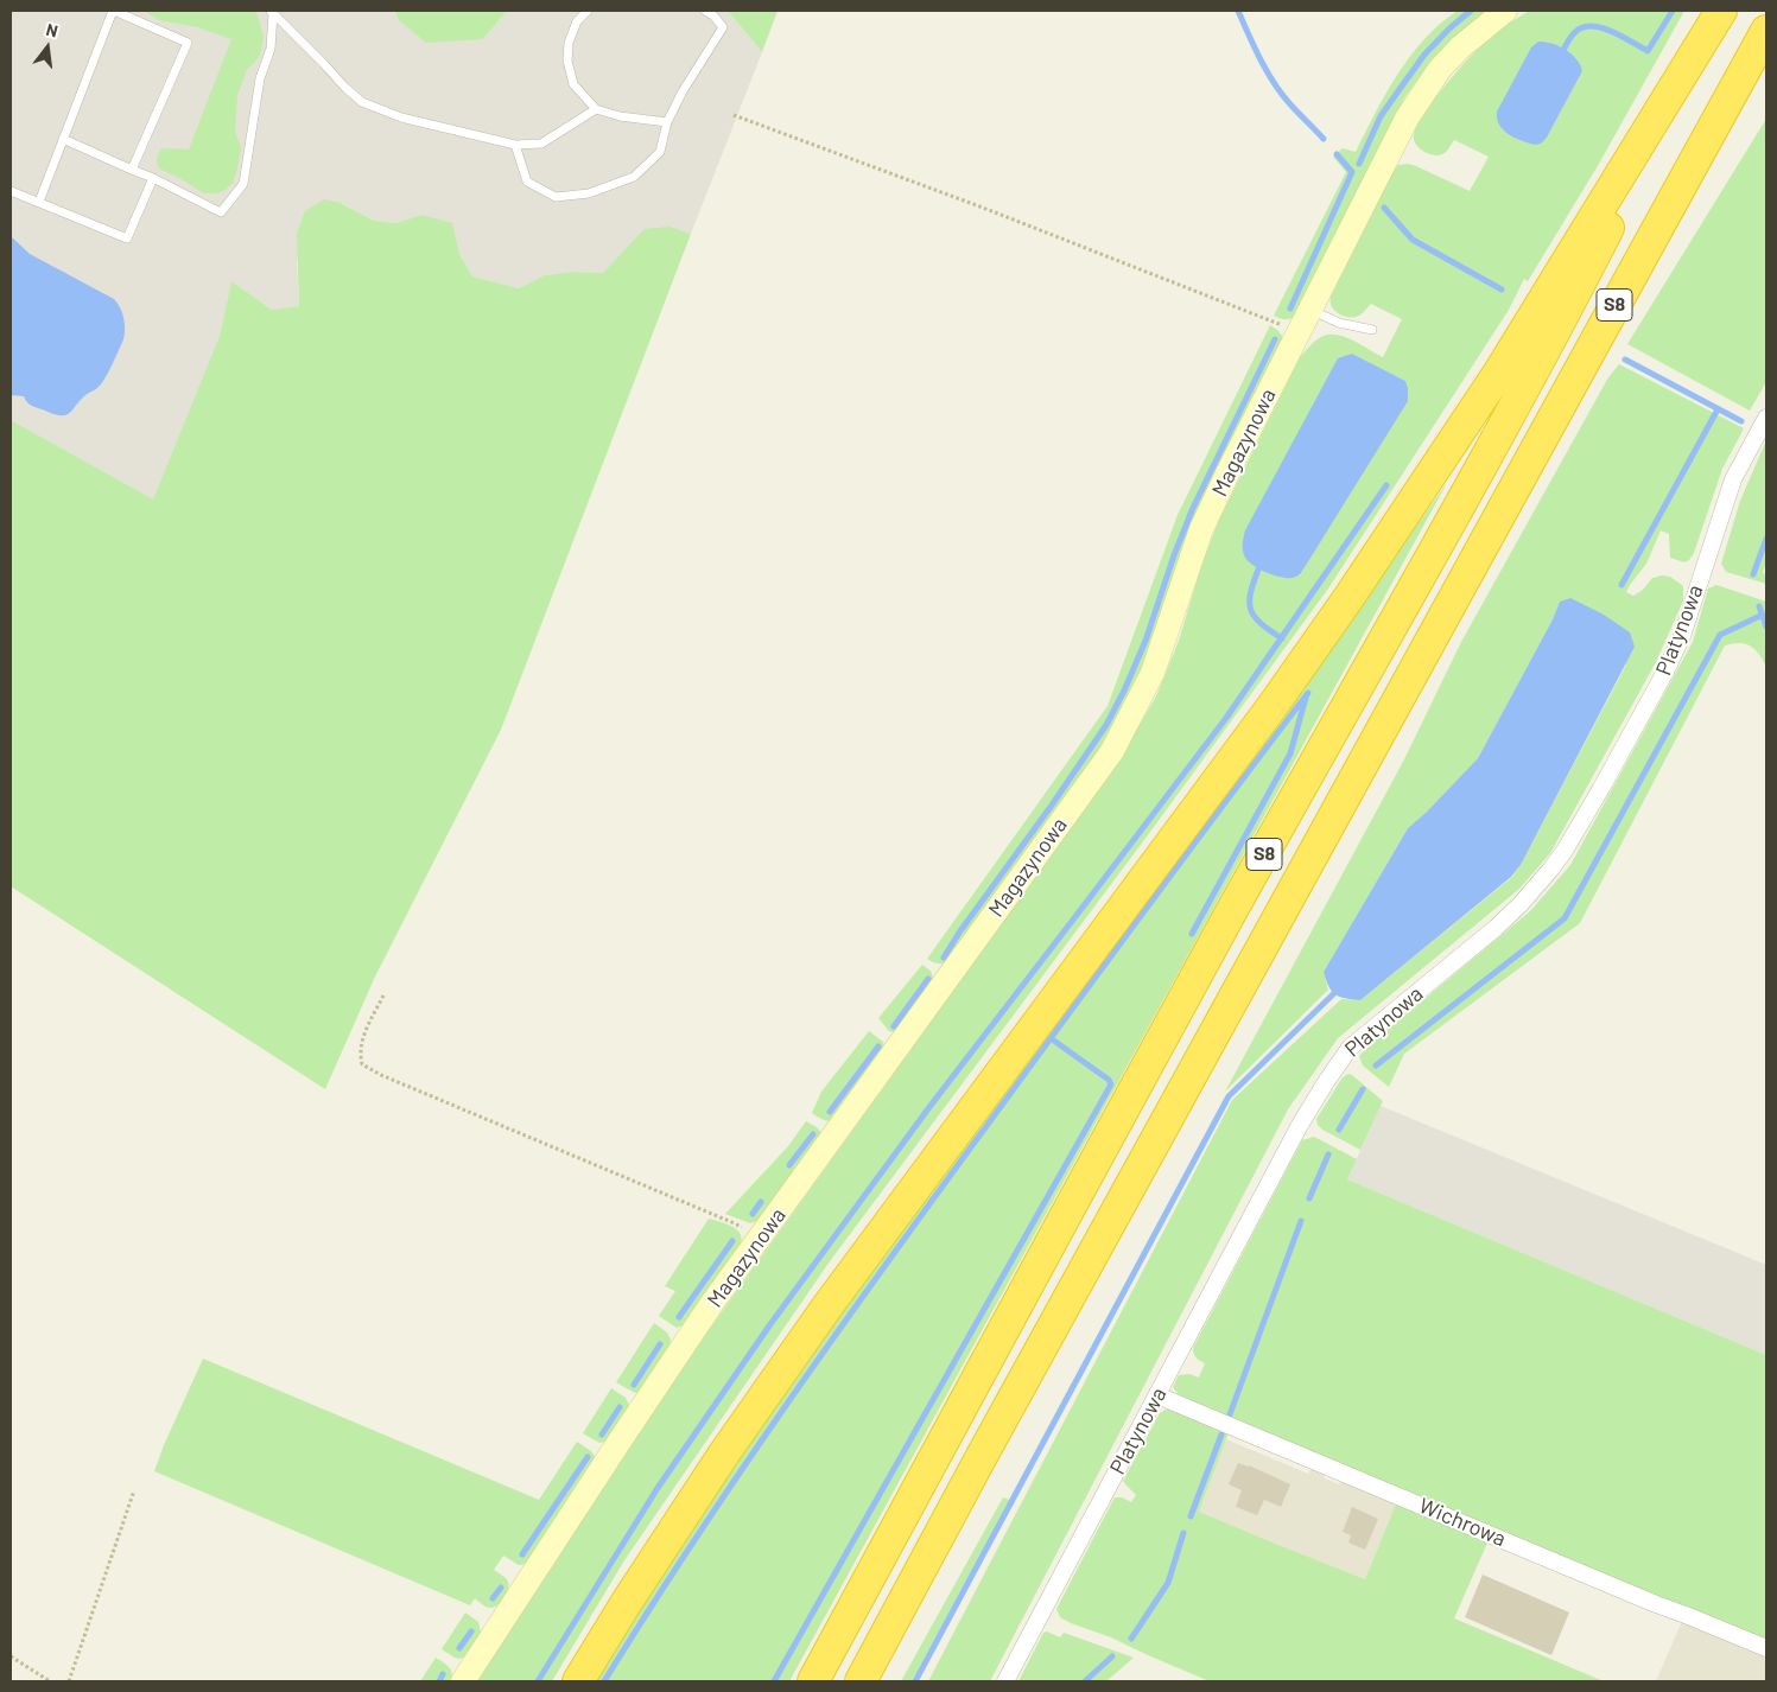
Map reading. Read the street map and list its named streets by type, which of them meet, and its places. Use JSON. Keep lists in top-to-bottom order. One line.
{"streets":{"highway":["S8"],"street":["Magazynowa","Platynowa","Wichrowa"]},"crossings":[["Platynowa","Wichrowa"]],"north":"top"}
